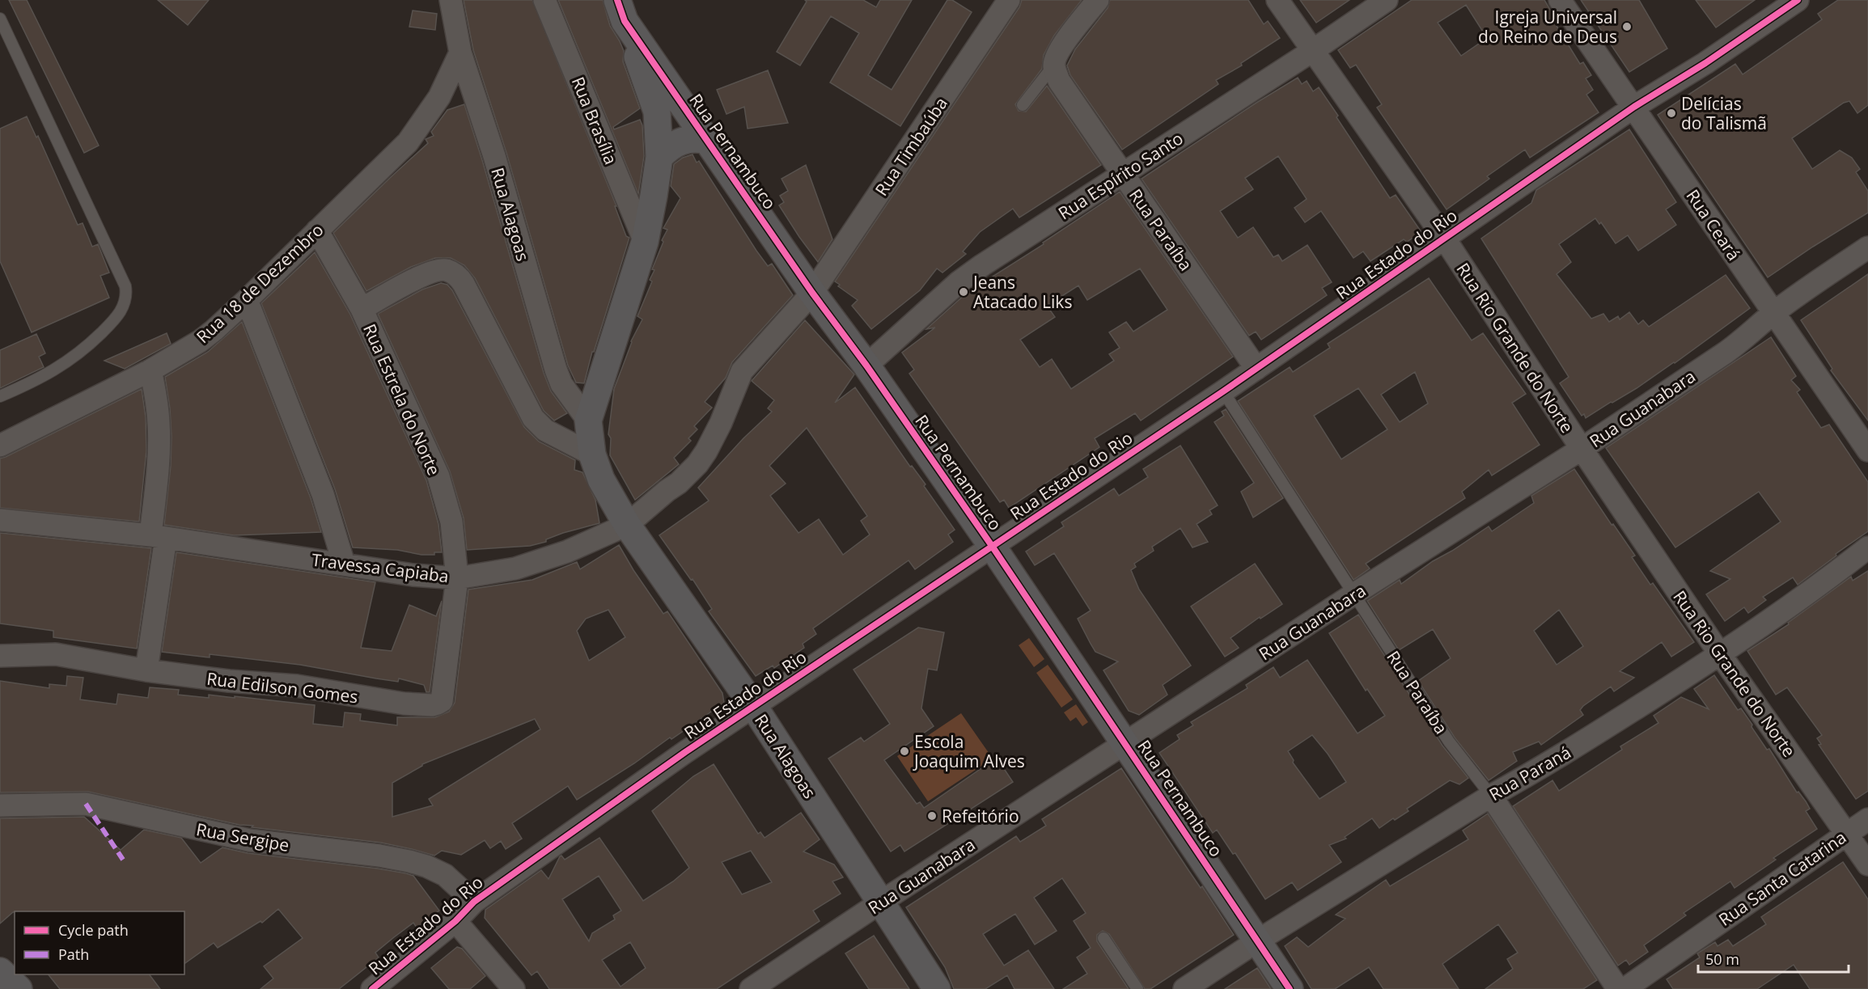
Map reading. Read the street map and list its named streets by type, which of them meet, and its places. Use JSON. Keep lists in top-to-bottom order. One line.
{"streets":{"street":["Rua Brasília","Rua Timbaúba","Rua Pernambuco","Rua Espírito Santo","Rua Alagoas","Rua Ceará","Rua Paraíba","Rua Estado do Rio","Rua 18 de Dezembro","Rua Rio Grande do Norte","Rua Estrela do Norte","Rua Guanabara","Travessa Capiaba","Rua Edilson Gomes","Rua Paraná","Rua Sergipe","Rua Santa Catarina"]},"crossings":[["Rua Brasília","Rua Alagoas"],["Rua Timbaúba","Rua Pernambuco"],["Rua Timbaúba","Travessa Capiaba"],["Rua Pernambuco","Rua Espírito Santo"],["Rua Pernambuco","Rua Alagoas"],["Rua Pernambuco","Rua Estado do Rio"],["Rua Pernambuco","Rua Guanabara"],["Rua Pernambuco","Travessa Capiaba"],["Rua Pernambuco","Rua Paraná"],["Rua Espírito Santo","Rua Paraíba"],["Rua Espírito Santo","Rua Rio Grande do Norte"],["Rua Alagoas","Rua Estado do Rio"],["Rua Alagoas","Rua 18 de Dezembro"],["Rua Alagoas","Rua Guanabara"],["Rua Alagoas","Travessa Capiaba"],["Rua Ceará","Rua Estado do Rio"],["Rua Ceará","Rua Guanabara"],["Rua Paraíba","Rua Estado do Rio"],["Rua Paraíba","Rua Guanabara"],["Rua Paraíba","Rua Paraná"],["Rua Estado do Rio","Rua Rio Grande do Norte"],["Rua Estado do Rio","Rua Sergipe"],["Rua 18 de Dezembro","Rua Estrela do Norte"],["Rua Rio Grande do Norte","Rua Guanabara"],["Rua Rio Grande do Norte","Rua Paraná"],["Rua Rio Grande do Norte","Rua Santa Catarina"],["Rua Estrela do Norte","Travessa Capiaba"],["Rua Estrela do Norte","Rua Edilson Gomes"],["Travessa Capiaba","Rua Edilson Gomes"]],"places":["Igreja Universal do Reino de Deus","Delícias do Talismã","Jeans Atacado Liks","Escola Joaquim Alves","Refeitório"],"legend":["Cycle path","Path"],"scale_bar":"50 m"}
